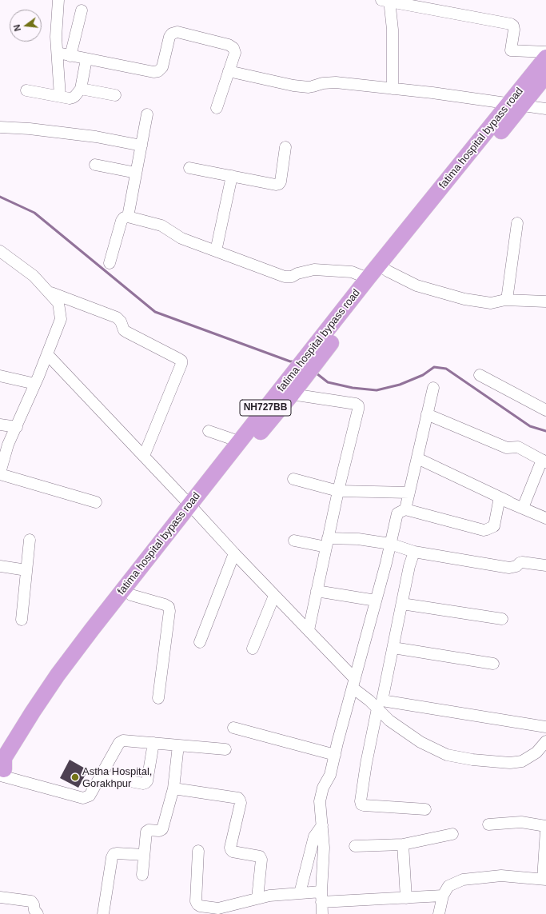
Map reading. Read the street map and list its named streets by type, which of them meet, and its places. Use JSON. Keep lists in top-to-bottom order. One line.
{"streets":{"highway":["fatima hospital bypass road","NH727BB"]},"places":["Astha Hospital, Gorakhpur"],"north":"left"}
